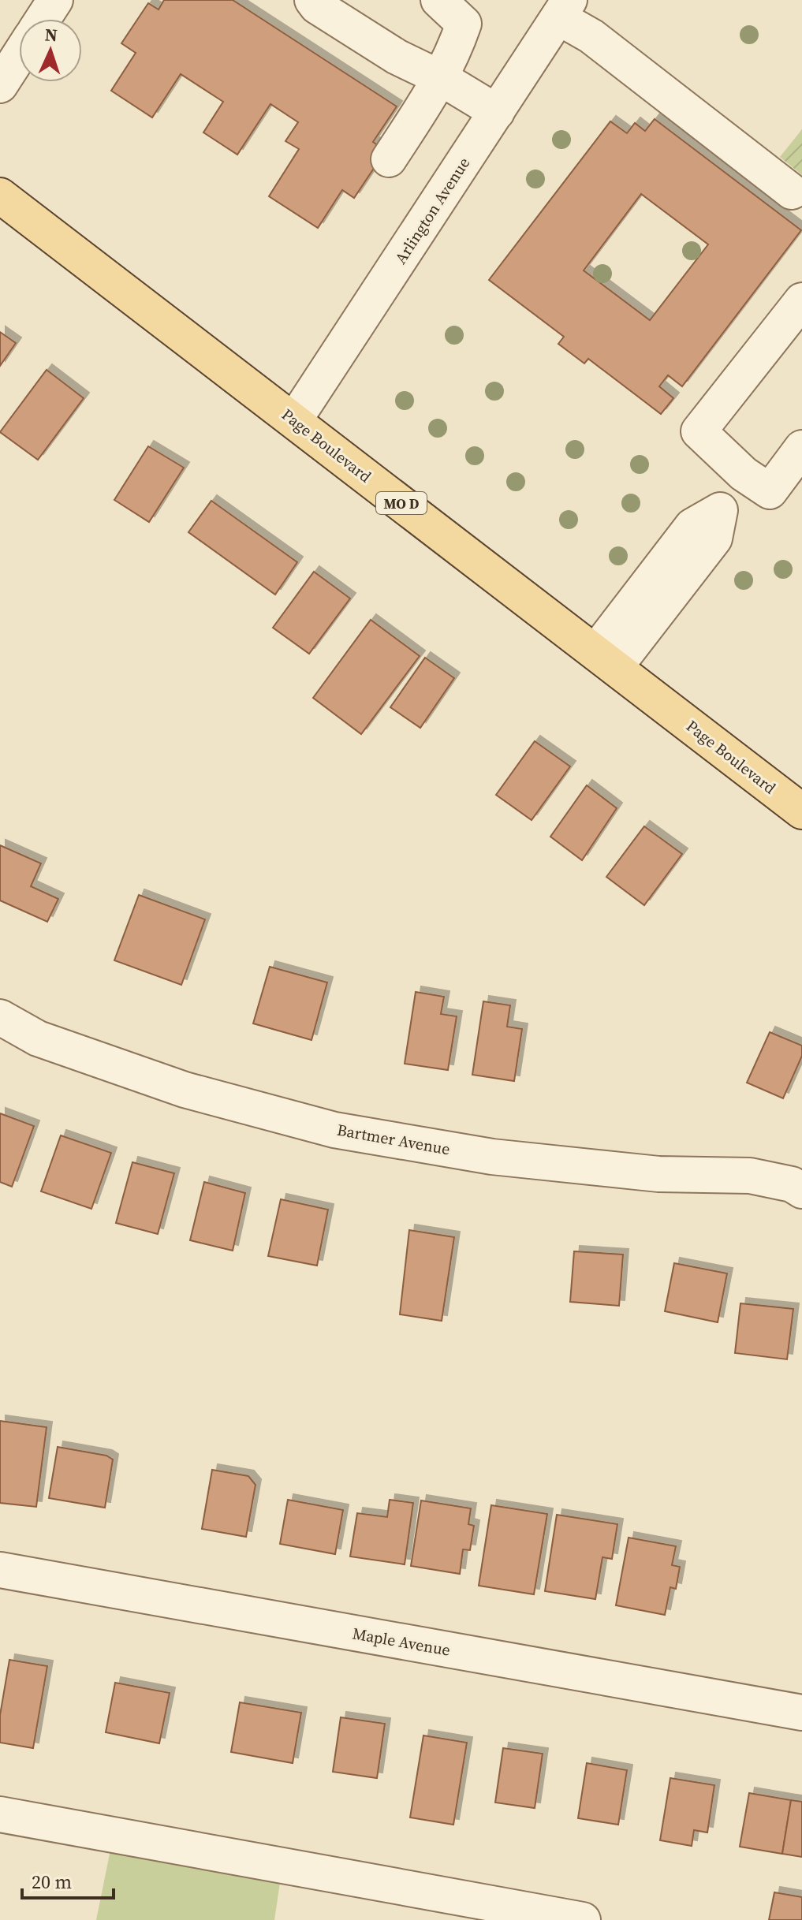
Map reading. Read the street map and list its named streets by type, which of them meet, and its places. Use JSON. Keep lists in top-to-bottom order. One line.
{"streets":{"main road":["Page Boulevard","MO D"],"street":["Arlington Avenue","Bartmer Avenue","Maple Avenue"]},"crossings":[["Arlington Avenue","Page Boulevard"]],"scale_bar":"20 m","north":"top"}
